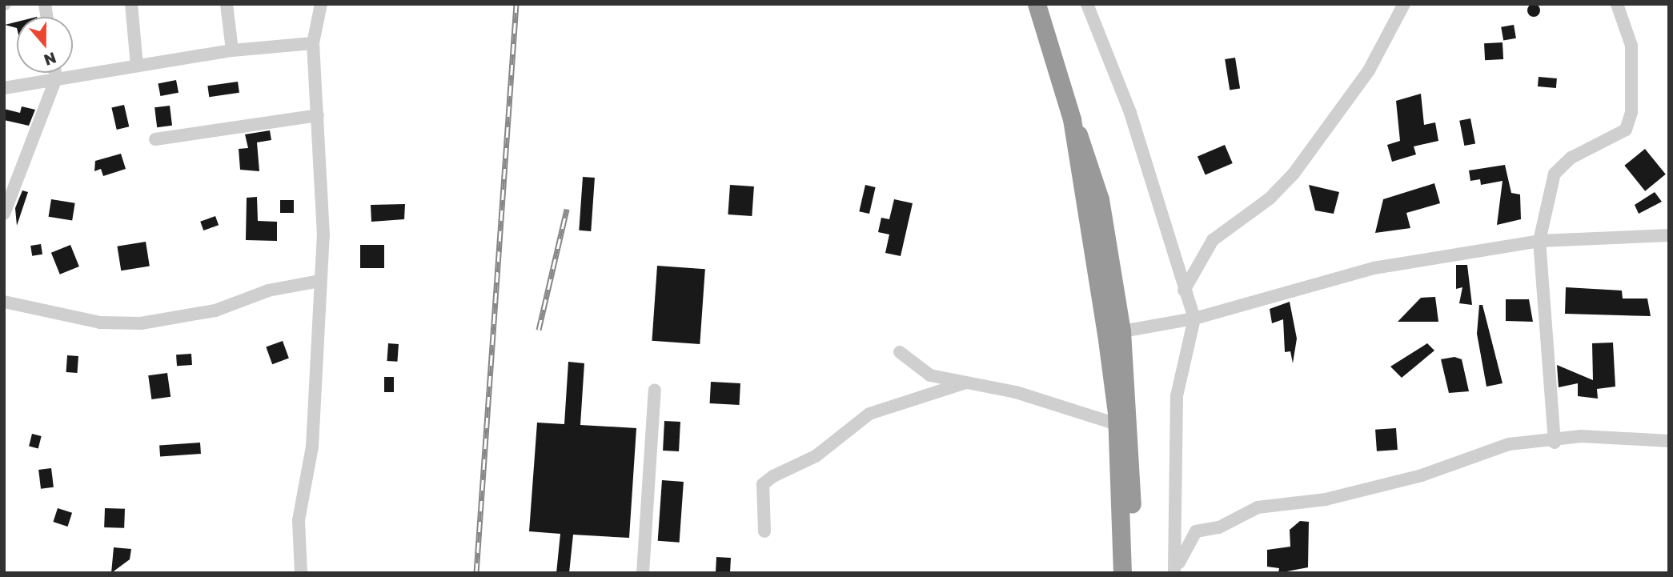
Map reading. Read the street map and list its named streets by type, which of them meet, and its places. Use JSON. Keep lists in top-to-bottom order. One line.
{"north":"bottom"}
